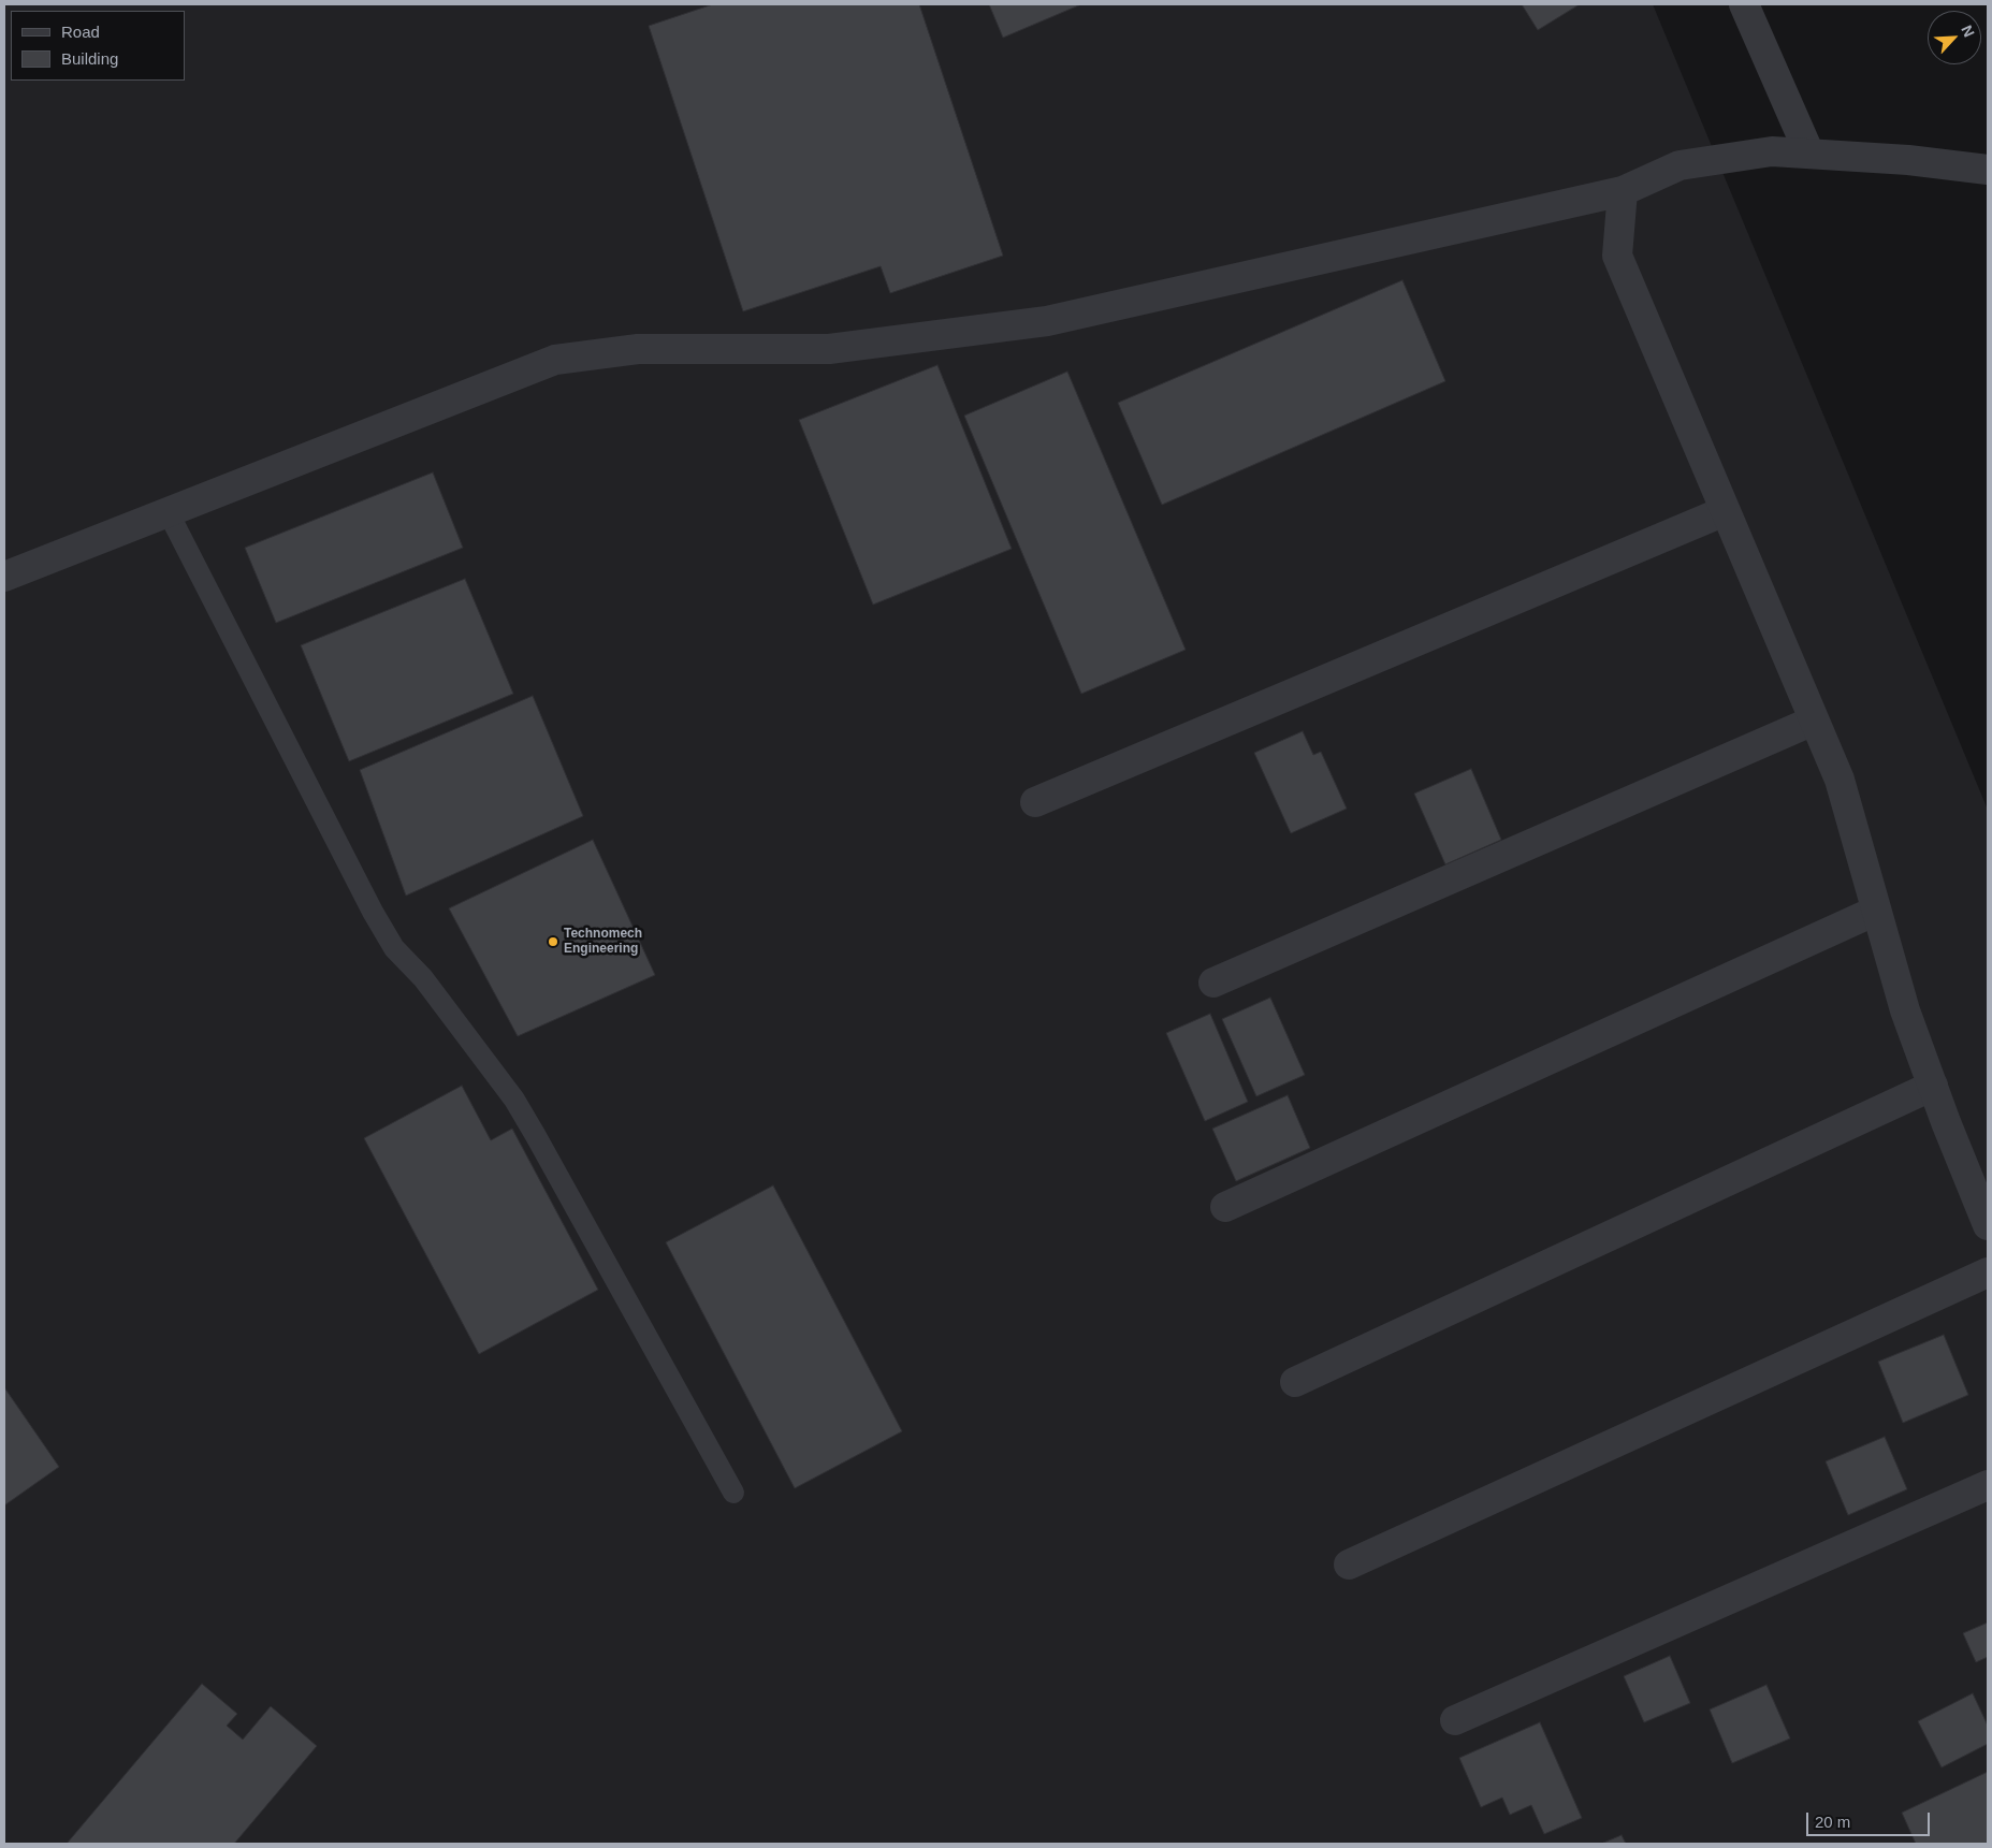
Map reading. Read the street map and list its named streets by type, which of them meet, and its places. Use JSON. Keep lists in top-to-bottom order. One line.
{"places":["Technomech Engineering"],"legend":["Road","Building"],"scale_bar":"20 m","north":"top right"}
